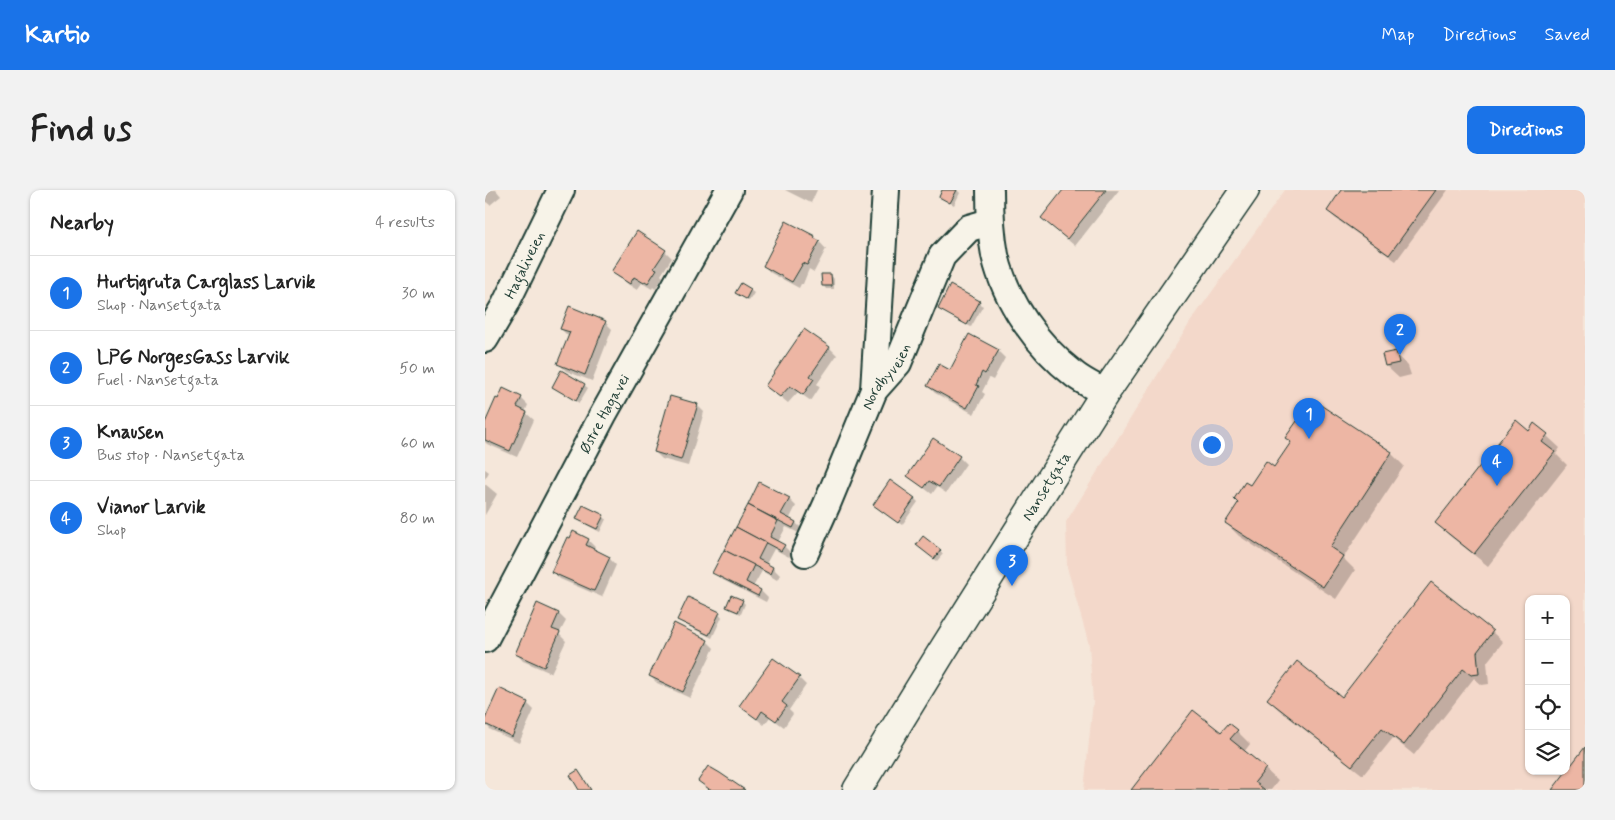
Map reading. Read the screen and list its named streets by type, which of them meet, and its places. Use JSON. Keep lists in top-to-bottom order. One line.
{"streets":{"main road":["Nansetgata"],"street":["Hagaliveien","Nordbyveien","Østre Hagavei"]},"page":{"header":"Kartio","nav":["Map","Directions","Saved"],"buttons":"Directions","title":"Find us","heading":["Nearby","4 results"],"list":[{"mark":"1","name":"Hurtigruta Carglass Larvik","note":"Shop · Nansetgata","value":"30 m"},{"mark":"2","name":"LPG NorgesGass Larvik","note":"Fuel · Nansetgata","value":"50 m"},{"mark":"3","name":"Knausen","note":"Bus stop · Nansetgata","value":"60 m"},{"mark":"4","name":"Vianor Larvik","note":"Shop","value":"80 m"}],"pins":["2","1","4","3"],"map_buttons":["+","−"]}}
